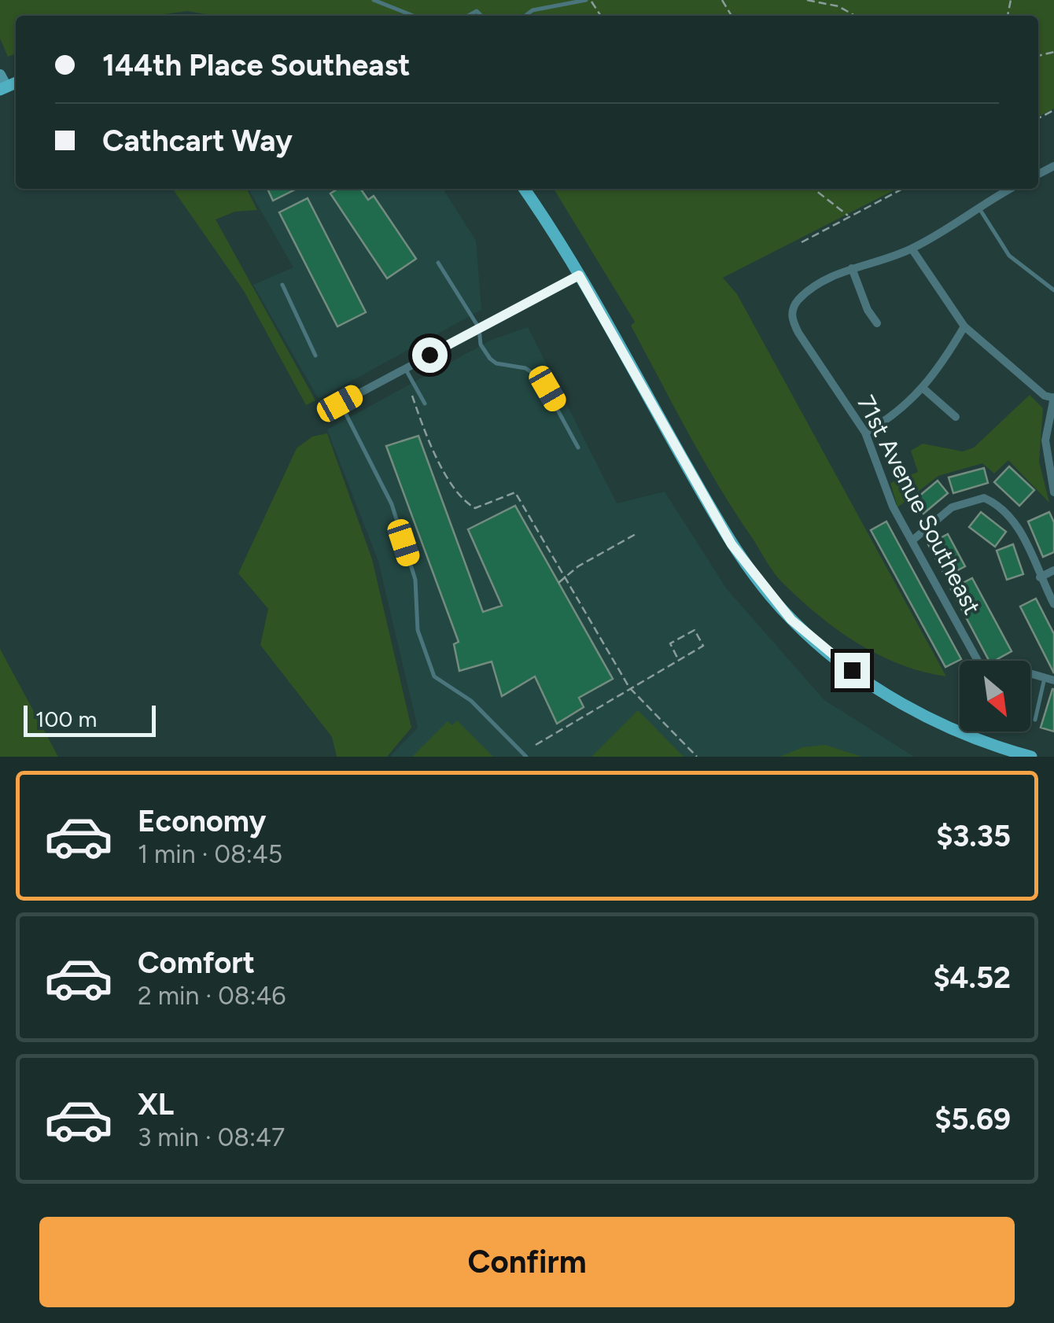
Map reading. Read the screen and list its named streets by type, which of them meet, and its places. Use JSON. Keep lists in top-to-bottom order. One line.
{"streets":{"street":["71st Avenue Southeast"]},"scale_bar":"100 m","north":"bottom right","page":{"banner":["144th Place Southeast","Cathcart Way"],"scale":"100 m","list":[{"name":"Economy","note":"1 min · 08:45","value":"$3.35"},{"name":"Comfort","note":"2 min · 08:46","value":"$4.52"},{"name":"XL","note":"3 min · 08:47","value":"$5.69"}],"buttons":"Confirm"}}
